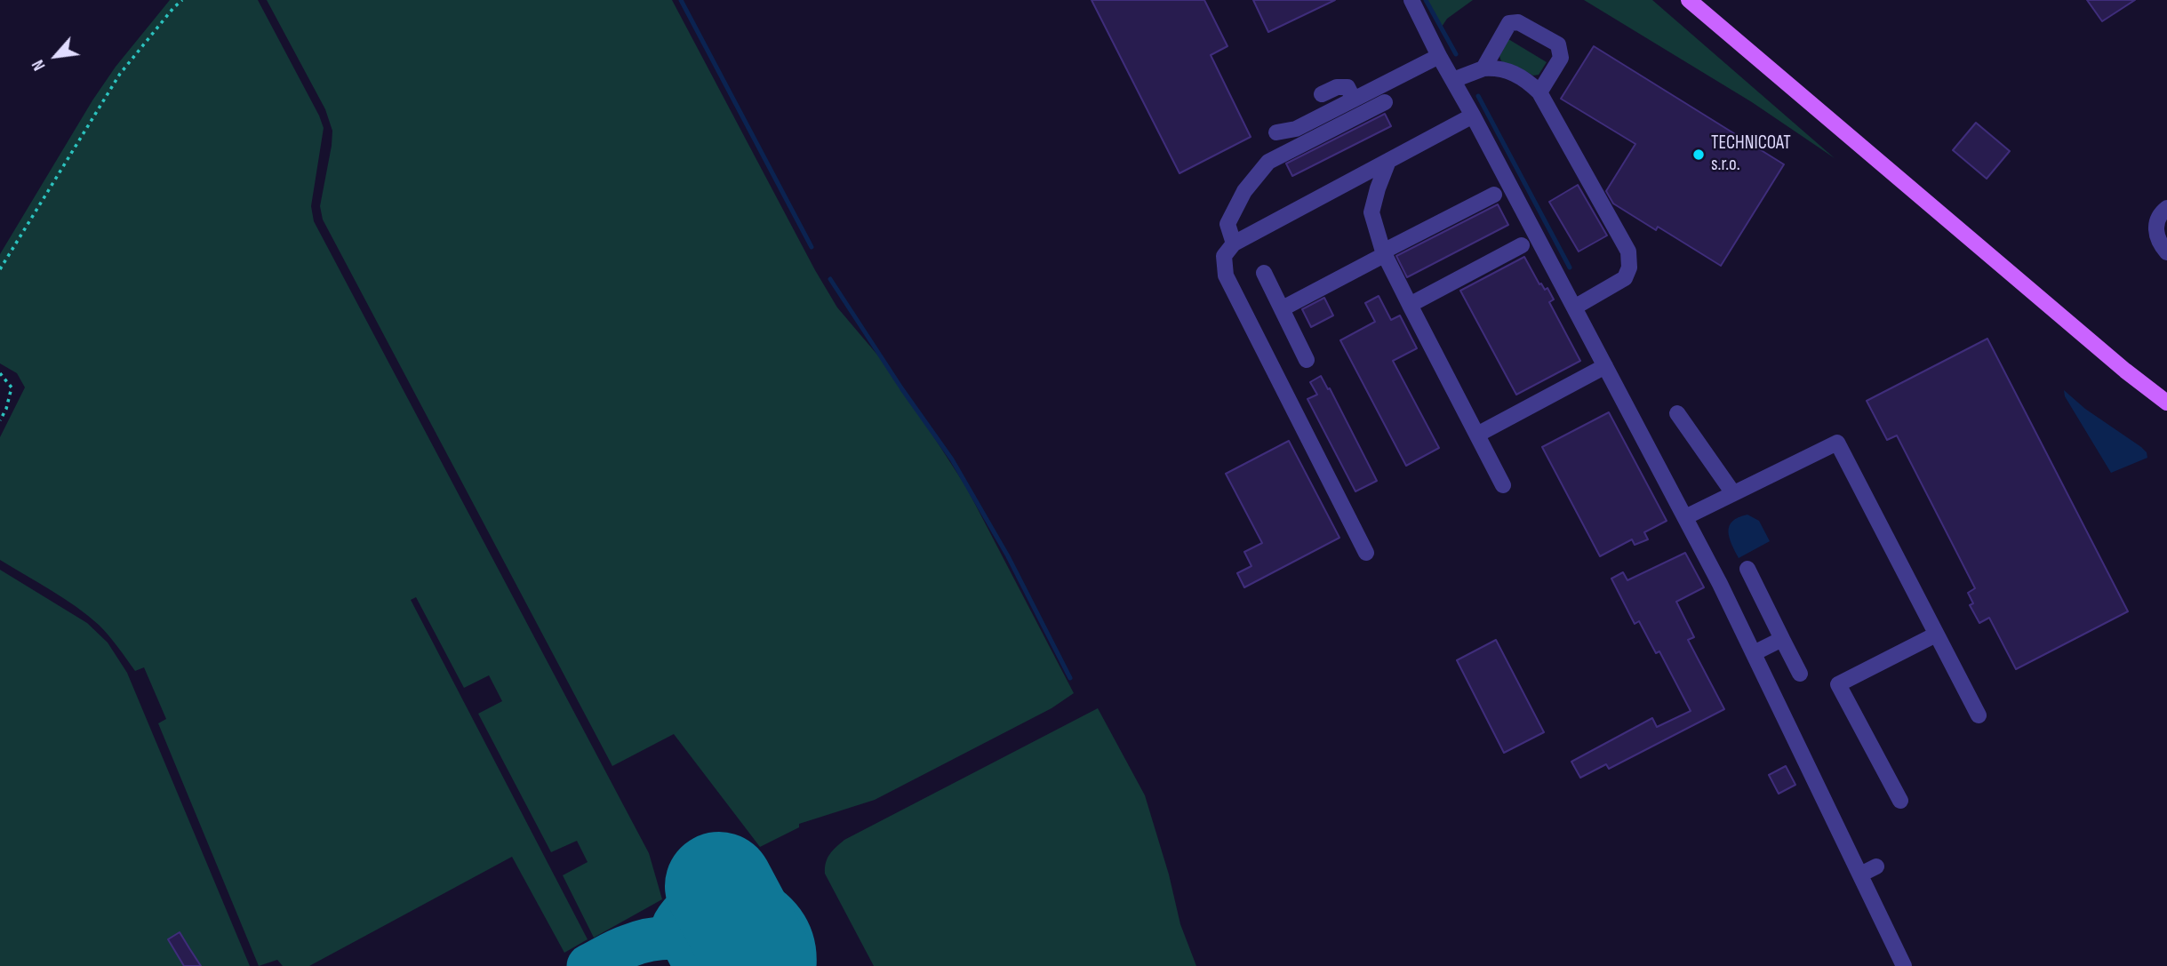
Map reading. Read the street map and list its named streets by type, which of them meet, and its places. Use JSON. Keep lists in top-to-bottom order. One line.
{"places":["TECHNICOAT s.r.o."],"north":"bottom left"}
